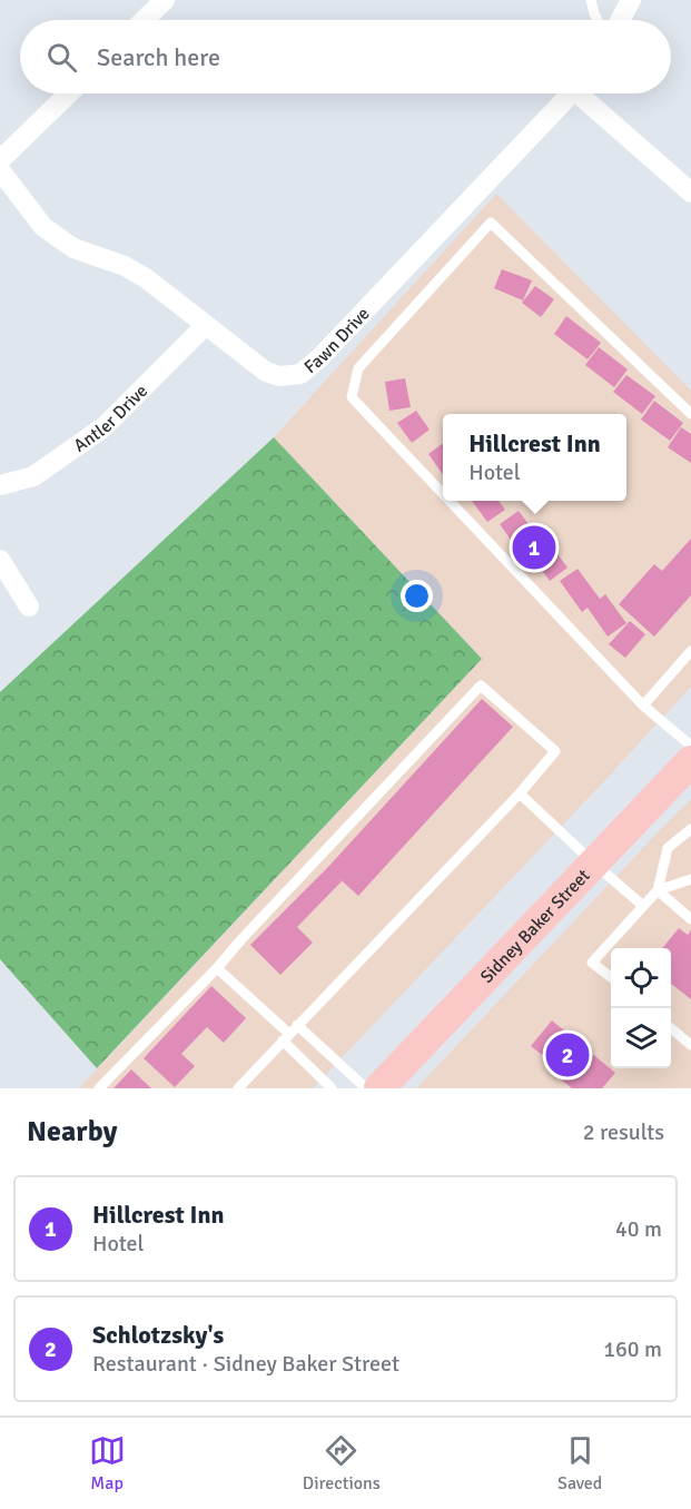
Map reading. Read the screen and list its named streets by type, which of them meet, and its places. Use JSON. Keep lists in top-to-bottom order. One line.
{"streets":{"main road":["Sidney Baker Street"],"street":["Fawn Drive","Antler Drive"]},"crossings":[["Fawn Drive","Antler Drive"]],"page":{"search":"Search here","popup":["Hillcrest Inn","Hotel"],"pins":["1","2"],"heading":["Nearby","2 results"],"list":[{"mark":"1","name":"Hillcrest Inn","note":"Hotel","value":"40 m"},{"mark":"2","name":"Schlotzsky's","note":"Restaurant · Sidney Baker Street","value":"160 m"}],"nav":["Map","Directions","Saved"]}}
